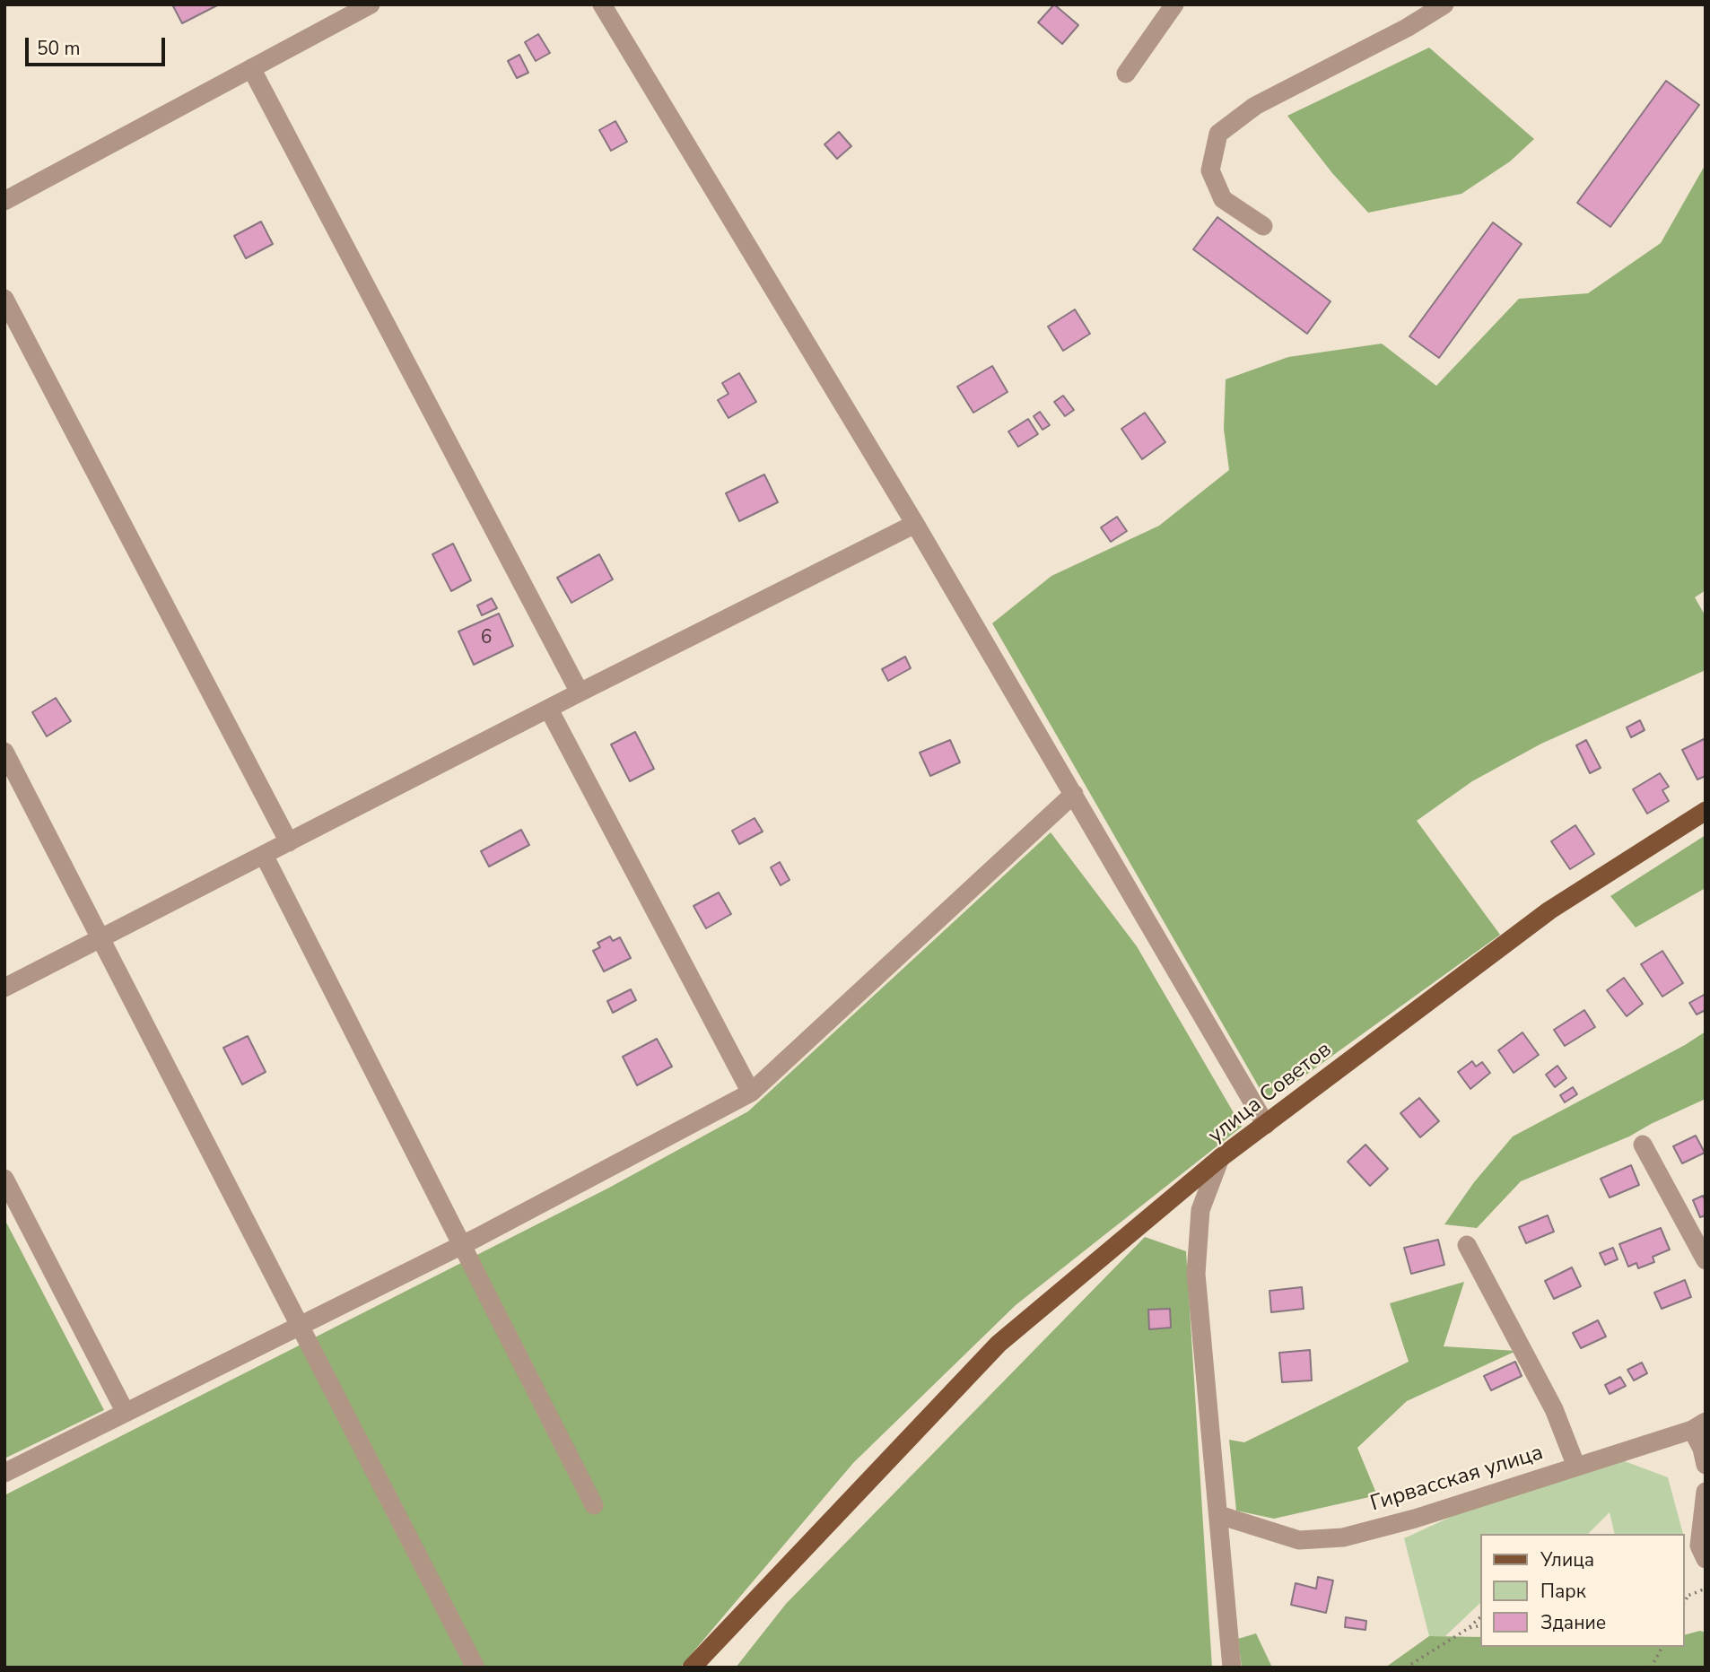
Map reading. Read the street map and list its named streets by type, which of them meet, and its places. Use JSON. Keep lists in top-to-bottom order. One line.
{"streets":{"main road":["улица Советов"],"street":["Гирвасская улица"]},"crossings":[["улица Советов","Гирвасская улица"]],"house_numbers":["6"],"legend":["Улица","Парк","Здание"],"scale_bar":"50 m"}
